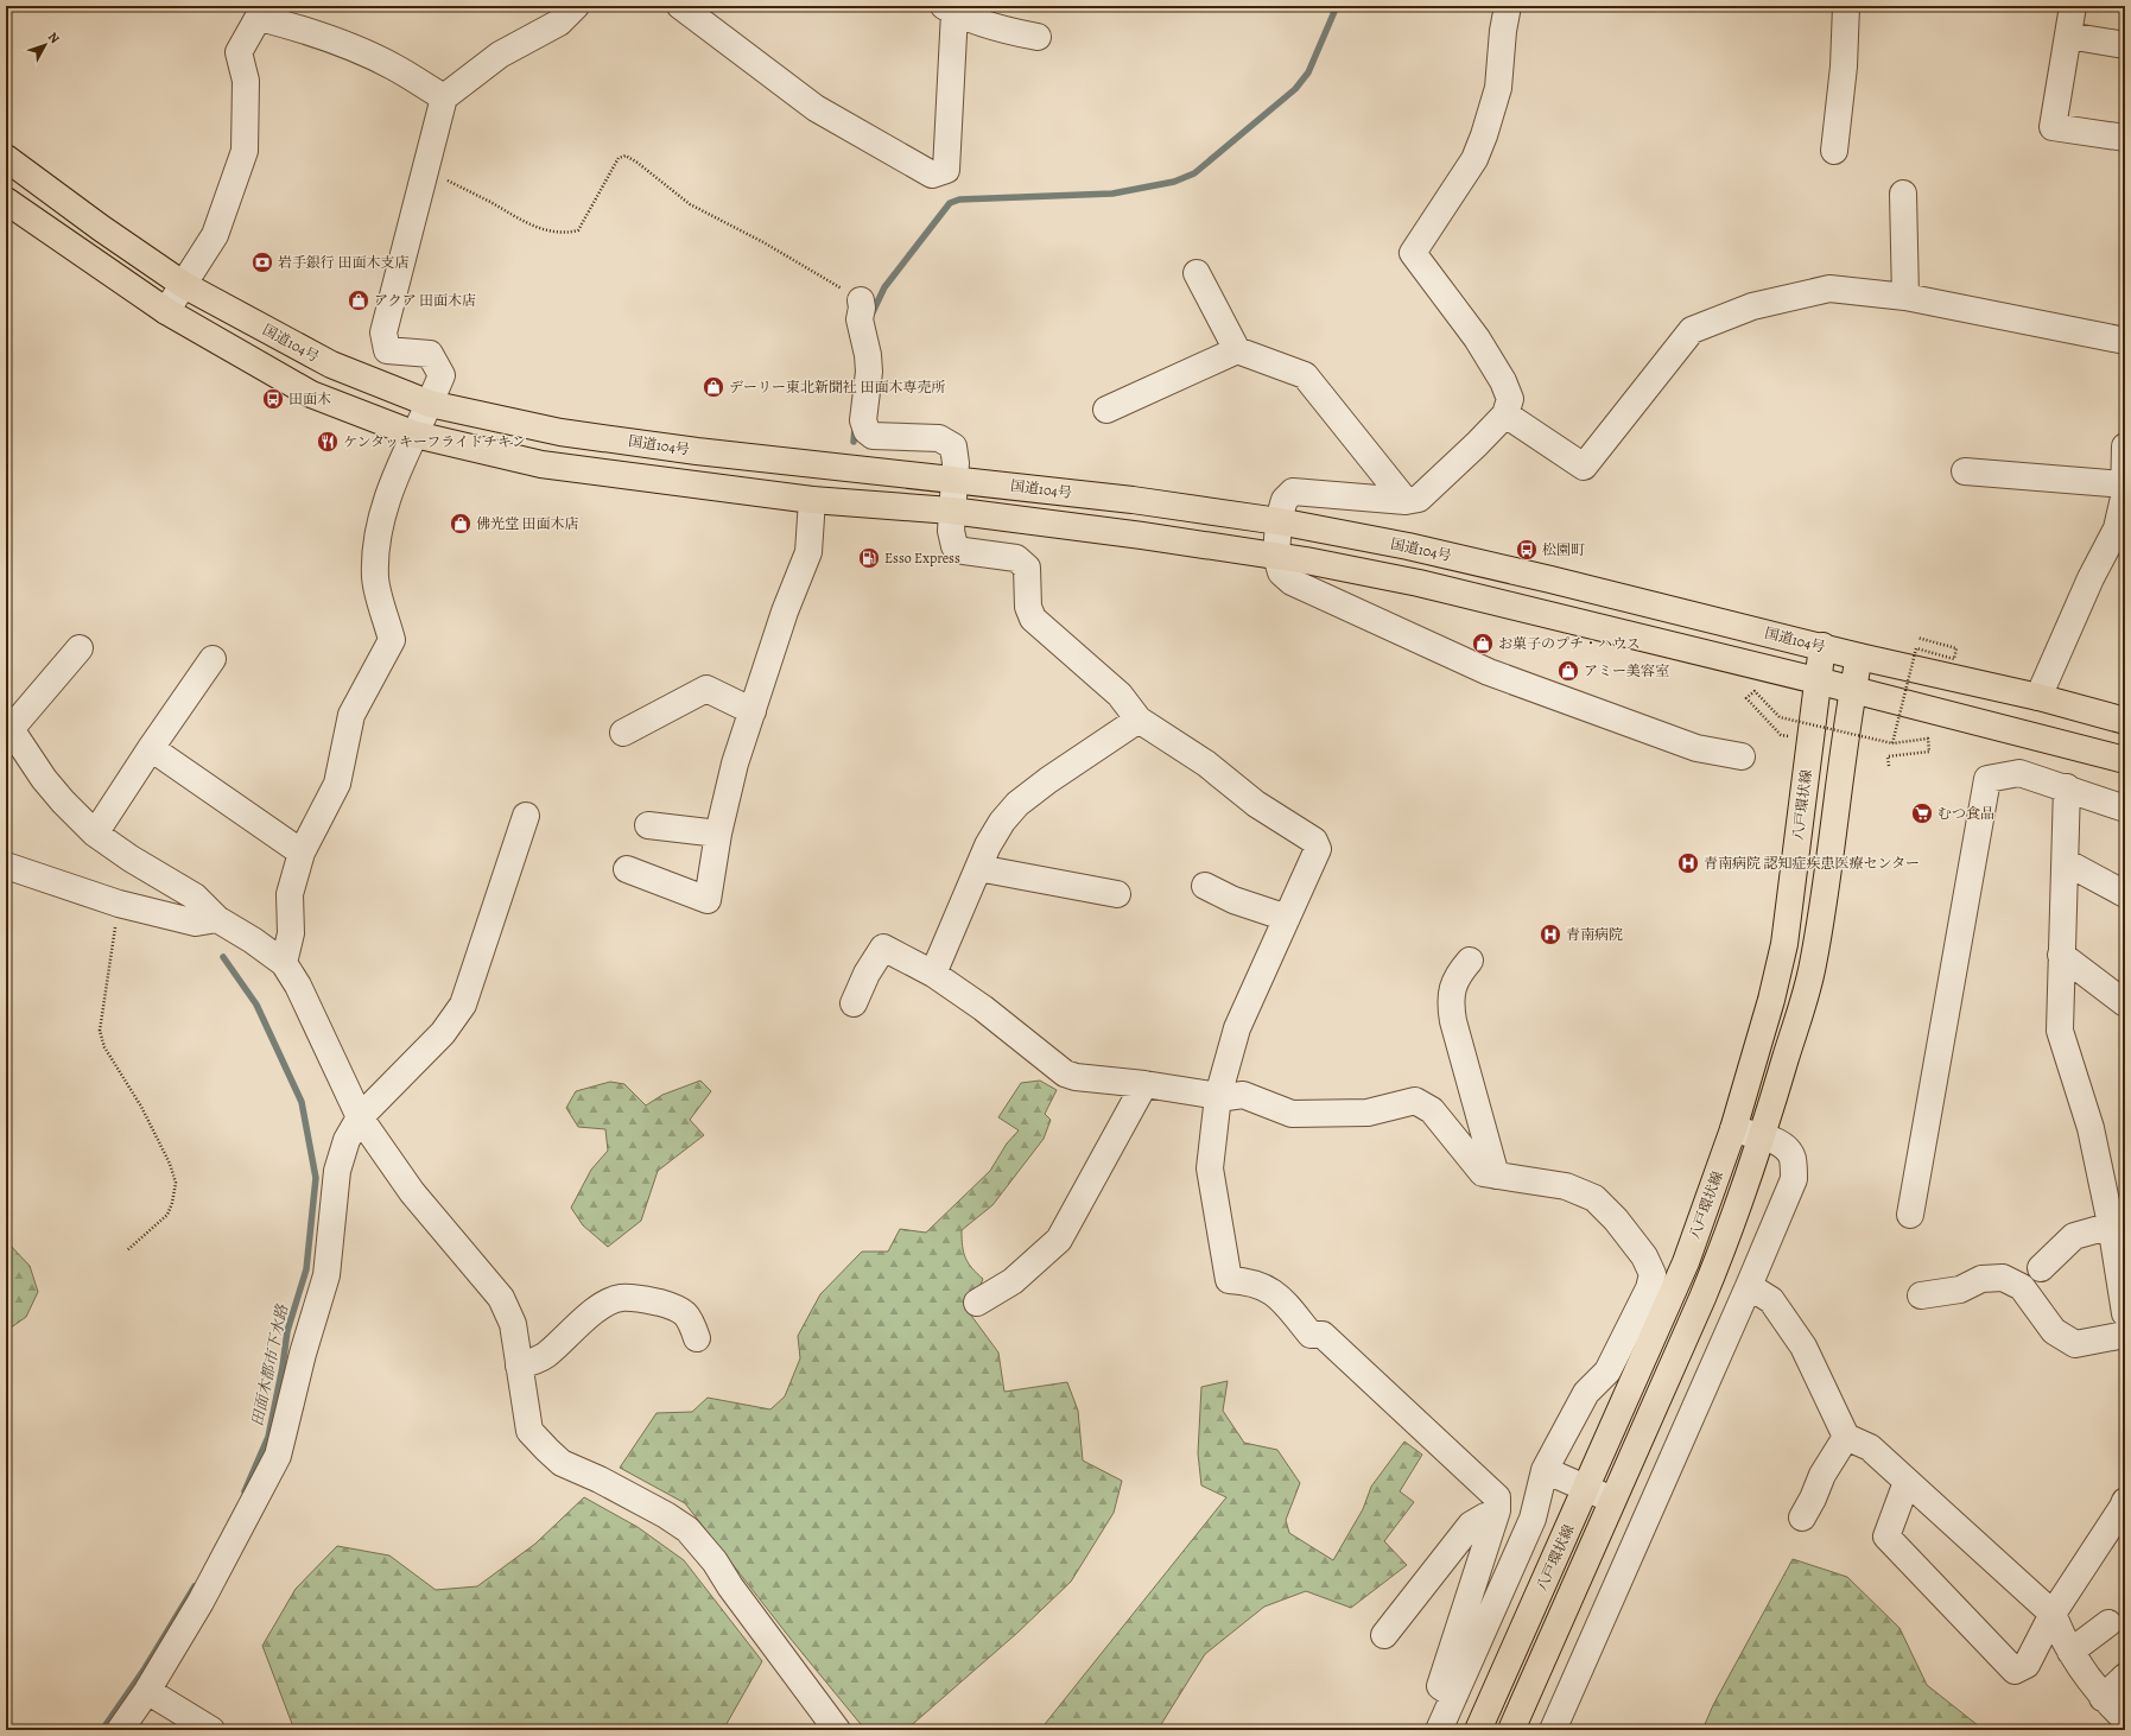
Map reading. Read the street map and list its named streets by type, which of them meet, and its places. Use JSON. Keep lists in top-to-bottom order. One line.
{"streets":{"main road":["国道104号","八戸環状線"]},"crossings":[["国道104号","八戸環状線"]],"water":["田面木都市下水路"],"places":{"bank":["岩手銀行 田面木支店"],"shop":["アクア 田面木店","デーリー東北新聞社 田面木専売所","佛光堂 田面木店","お菓子のプチ・ハウス","アミー美容室"],"bus stop":["田面木","松園町"],"restaurant":["ケンタッキーフライドチキン"],"fuel station":["Esso Express"],"supermarket":["むつ食品"],"hospital":["青南病院 認知症疾患医療センター","青南病院"]},"north":"top right"}
